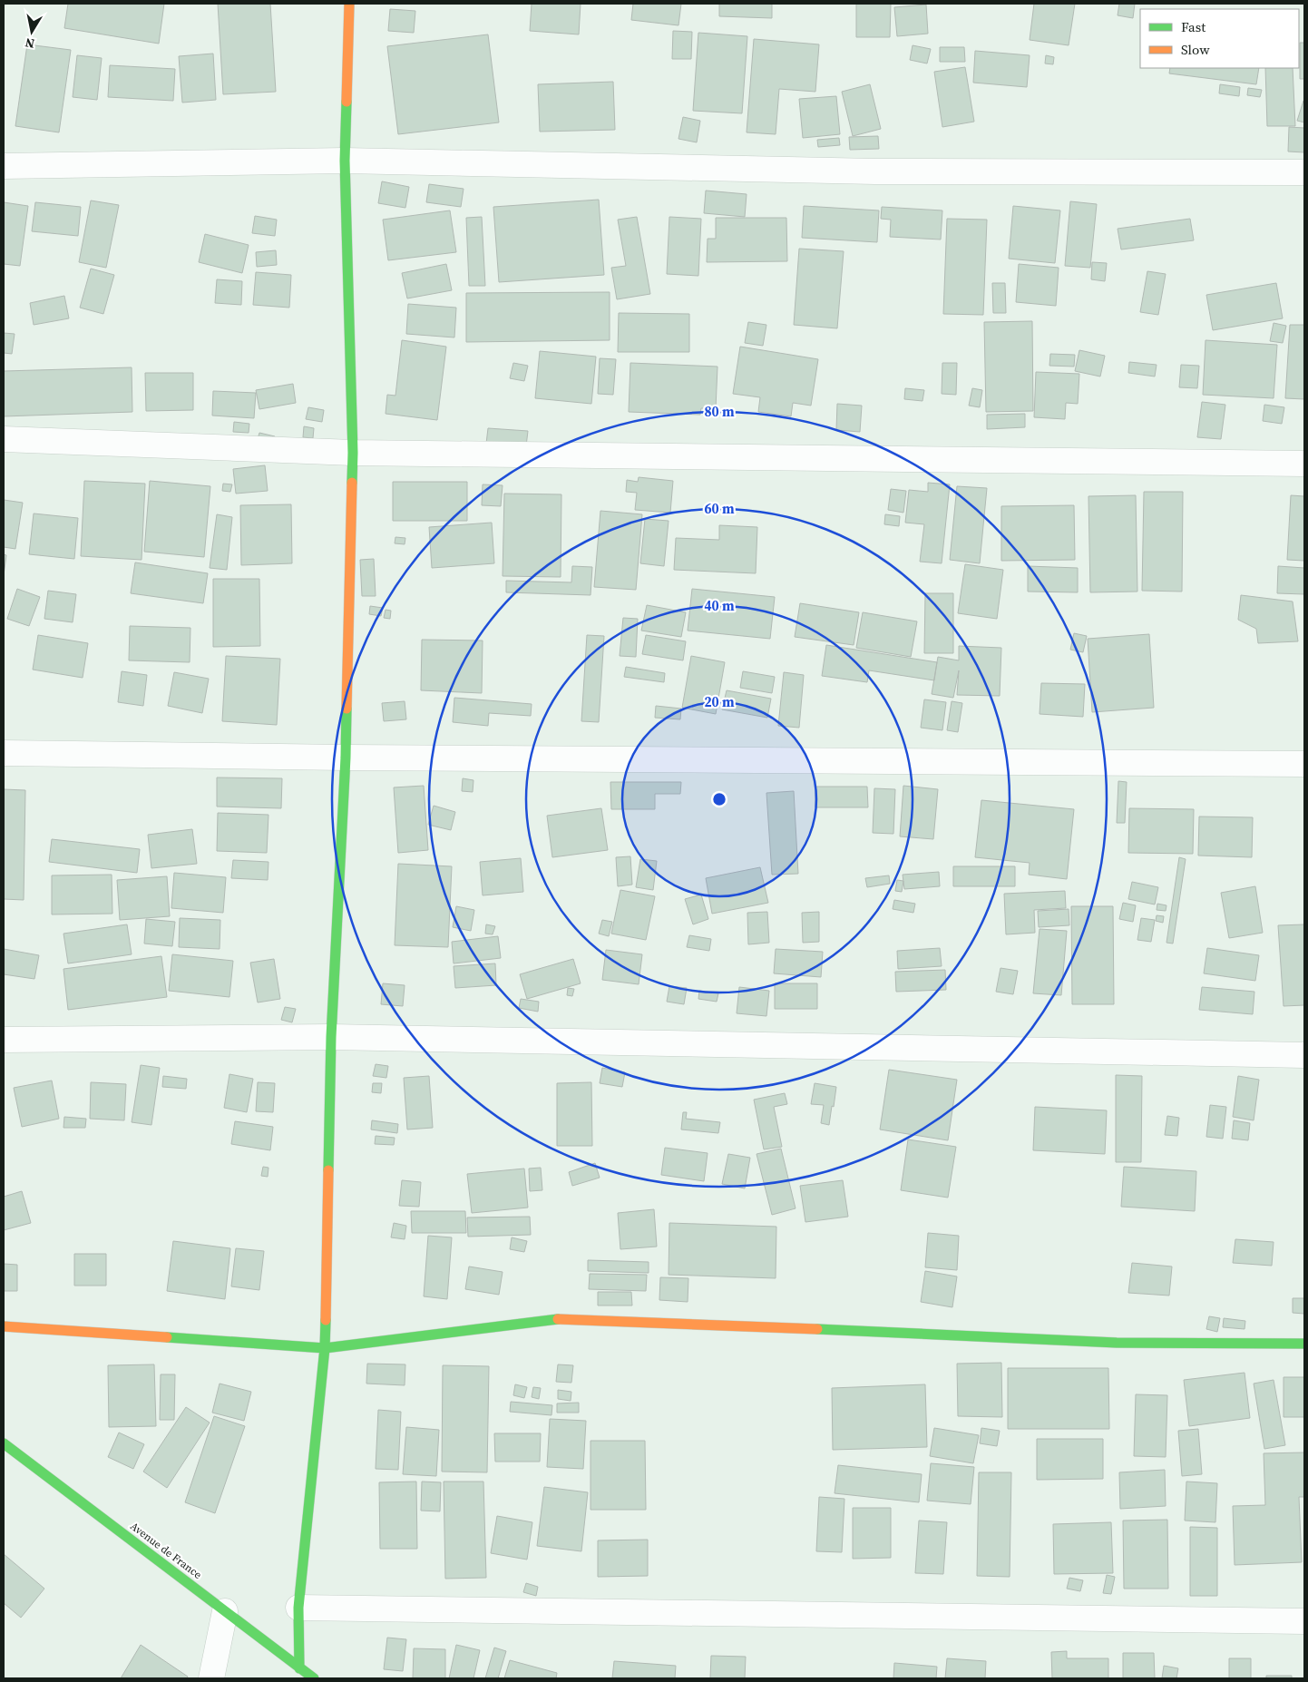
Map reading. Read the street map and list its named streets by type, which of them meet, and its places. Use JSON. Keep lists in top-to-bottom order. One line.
{"streets":{"street":["Avenue de France"]},"legend":["Fast","Slow"],"north":"bottom","rings":["80 m","60 m","40 m","20 m"]}
